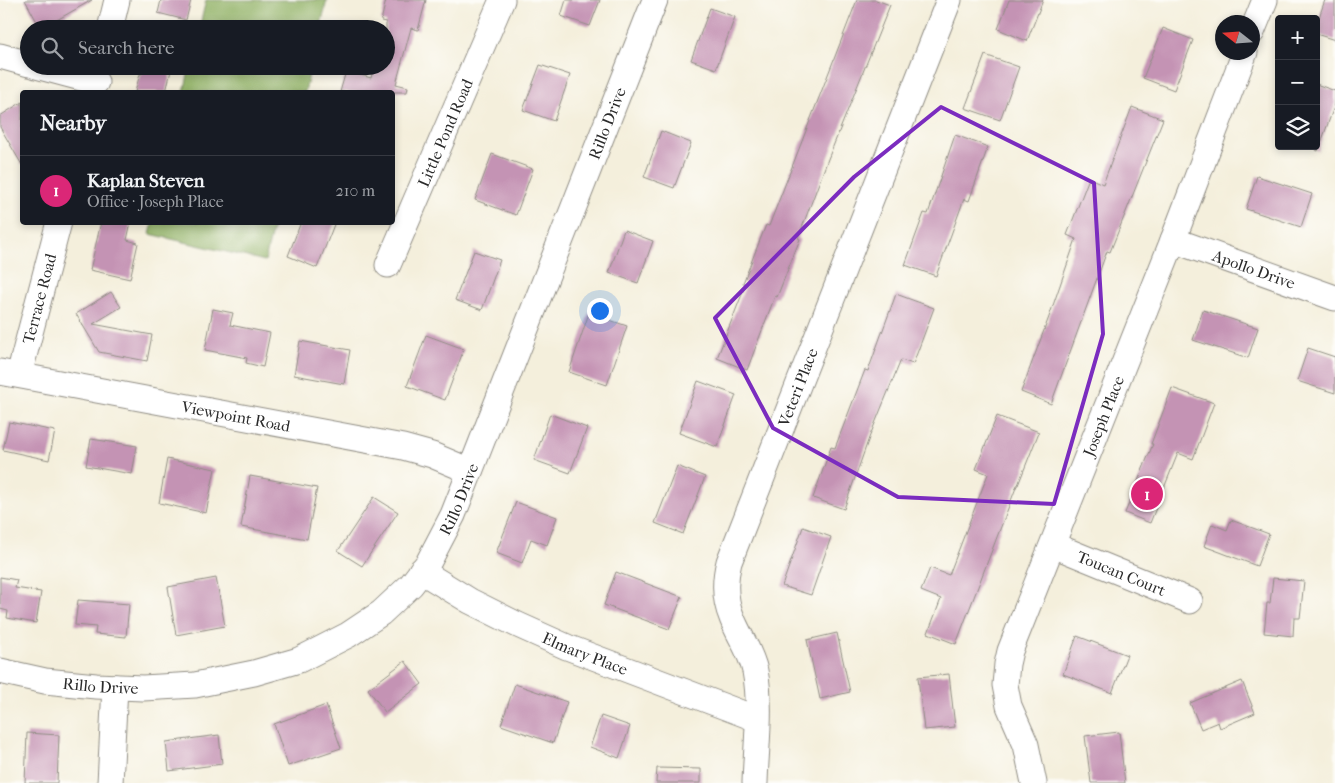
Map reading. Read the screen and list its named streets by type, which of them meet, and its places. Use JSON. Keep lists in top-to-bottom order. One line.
{"streets":{"street":["Rillo Drive","Little Pond Road","Apollo Drive","Terrace Road","Veteri Place","Viewpoint Road","Joseph Place","Toucan Court","Elmary Place"]},"crossings":[["Rillo Drive","Viewpoint Road"],["Rillo Drive","Elmary Place"],["Apollo Drive","Joseph Place"],["Terrace Road","Viewpoint Road"],["Veteri Place","Elmary Place"],["Joseph Place","Toucan Court"]],"north":"left","page":{"map_buttons":["+","−"],"search":"Search here","heading":"Nearby","list":[{"mark":"1","name":"Kaplan Steven","note":"Office · Joseph Place","value":"210 m"}],"pins":"1"}}
